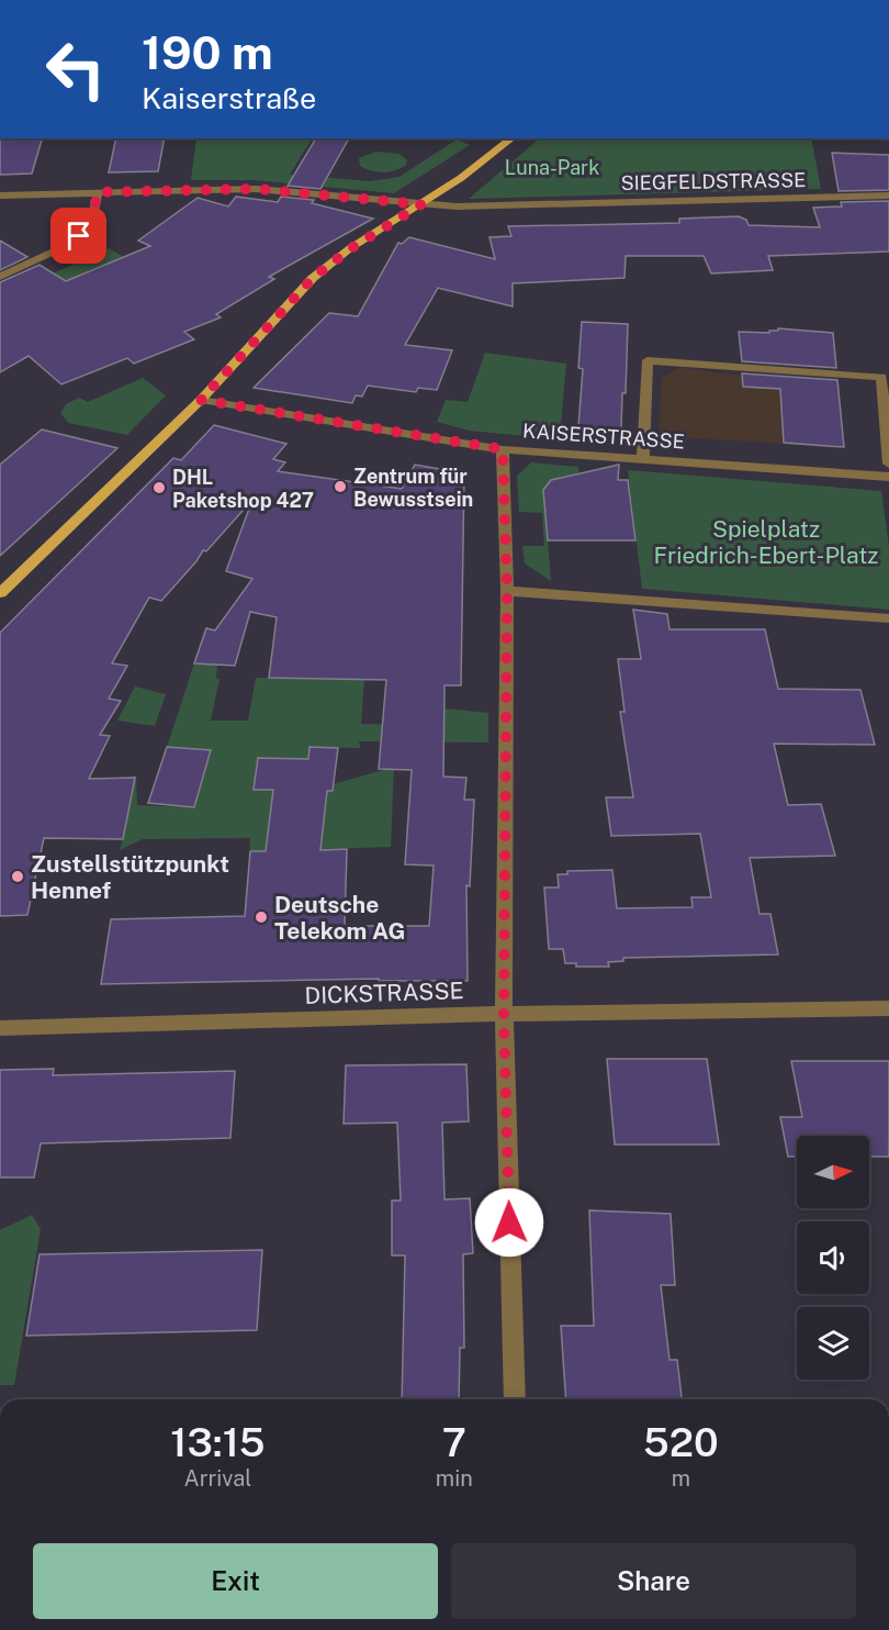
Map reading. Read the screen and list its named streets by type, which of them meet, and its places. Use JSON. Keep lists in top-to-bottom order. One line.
{"streets":{"street":["SIEGFELDSTRASSE","KAISERSTRASSE","DICKSTRASSE"]},"parks":["Luna-Park","Spielplatz Friedrich-Ebert-Platz"],"places":["Zentrum für Bewusstsein","DHL Paketshop 427","Zustellstützpunkt Hennef","Deutsche Telekom AG"],"north":"right","page":{"turn":["190 m","Kaiserstraße"],"eta":["13:15","Arrival","7","min","520","m"],"buttons":["Exit","Share"]}}
